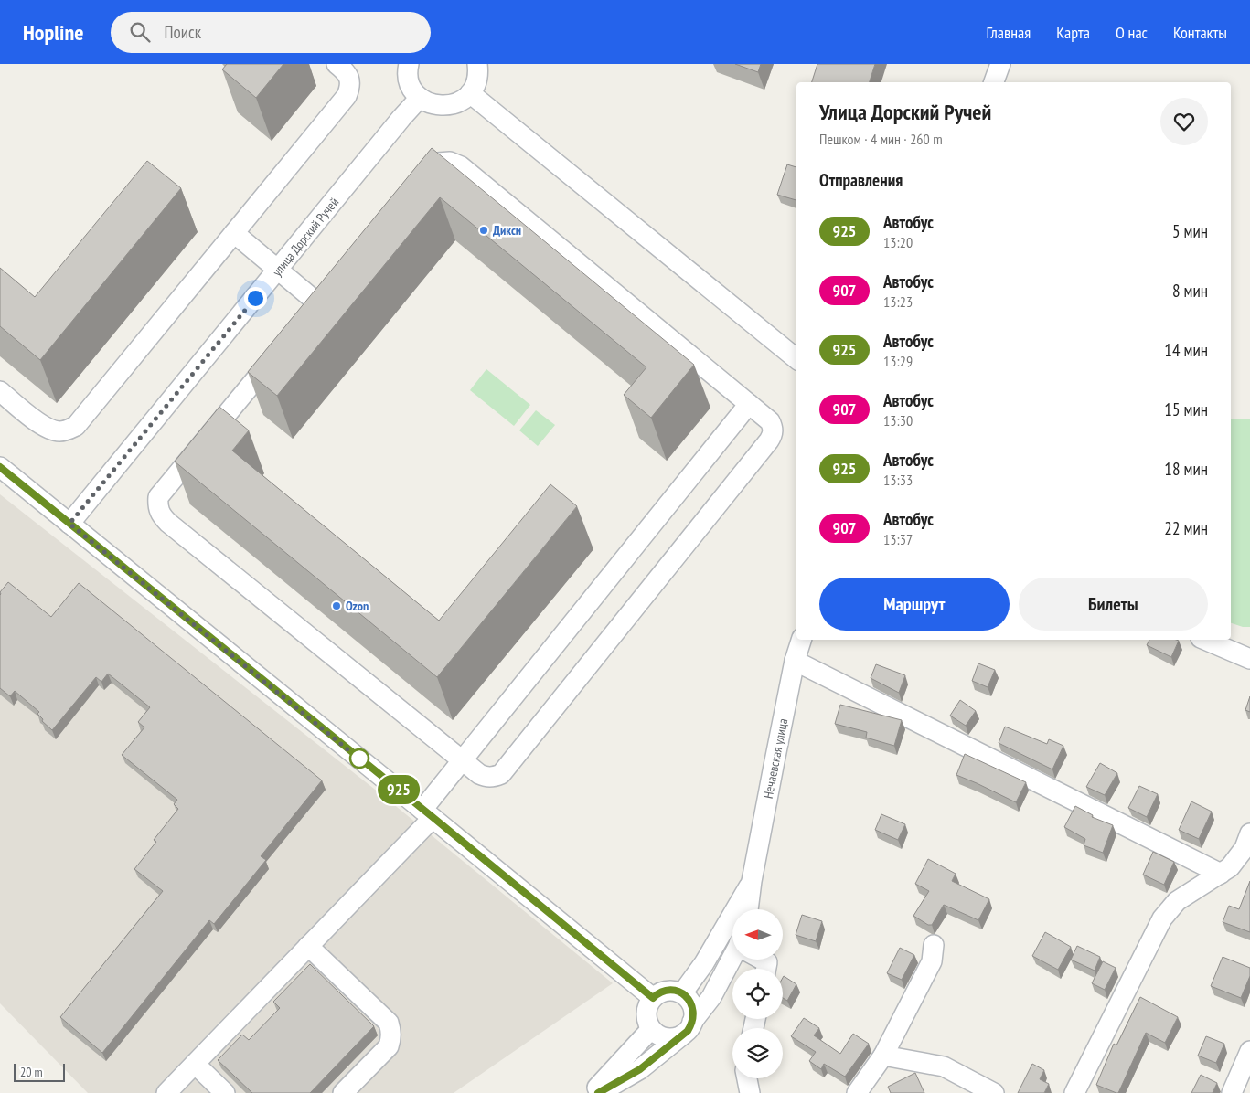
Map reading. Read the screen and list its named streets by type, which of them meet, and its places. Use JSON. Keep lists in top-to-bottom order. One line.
{"streets":{"street":["улица Дорский Ручей","Нечаевская улица"]},"places":["Дикси","Ozon"],"lines":["bus line 925"],"scale_bar":"20 m","north":"left","page":{"header":"Hopline","search":"Поиск","nav":["Главная","Карта","О нас","Контакты"],"on_map":"925","heading":[["Улица Дорский Ручей","Пешком · 4 мин · 260 m"],"Отправления"],"list":[{"mark":"925","name":"Автобус","note":"13:20","value":"5 мин"},{"mark":"907","name":"Автобус","note":"13:23","value":"8 мин"},{"mark":"925","name":"Автобус","note":"13:29","value":"14 мин"},{"mark":"907","name":"Автобус","note":"13:30","value":"15 мин"},{"mark":"925","name":"Автобус","note":"13:33","value":"18 мин"},{"mark":"907","name":"Автобус","note":"13:37","value":"22 мин"}],"buttons":["Маршрут","Билеты"],"scale":"20 m"}}
